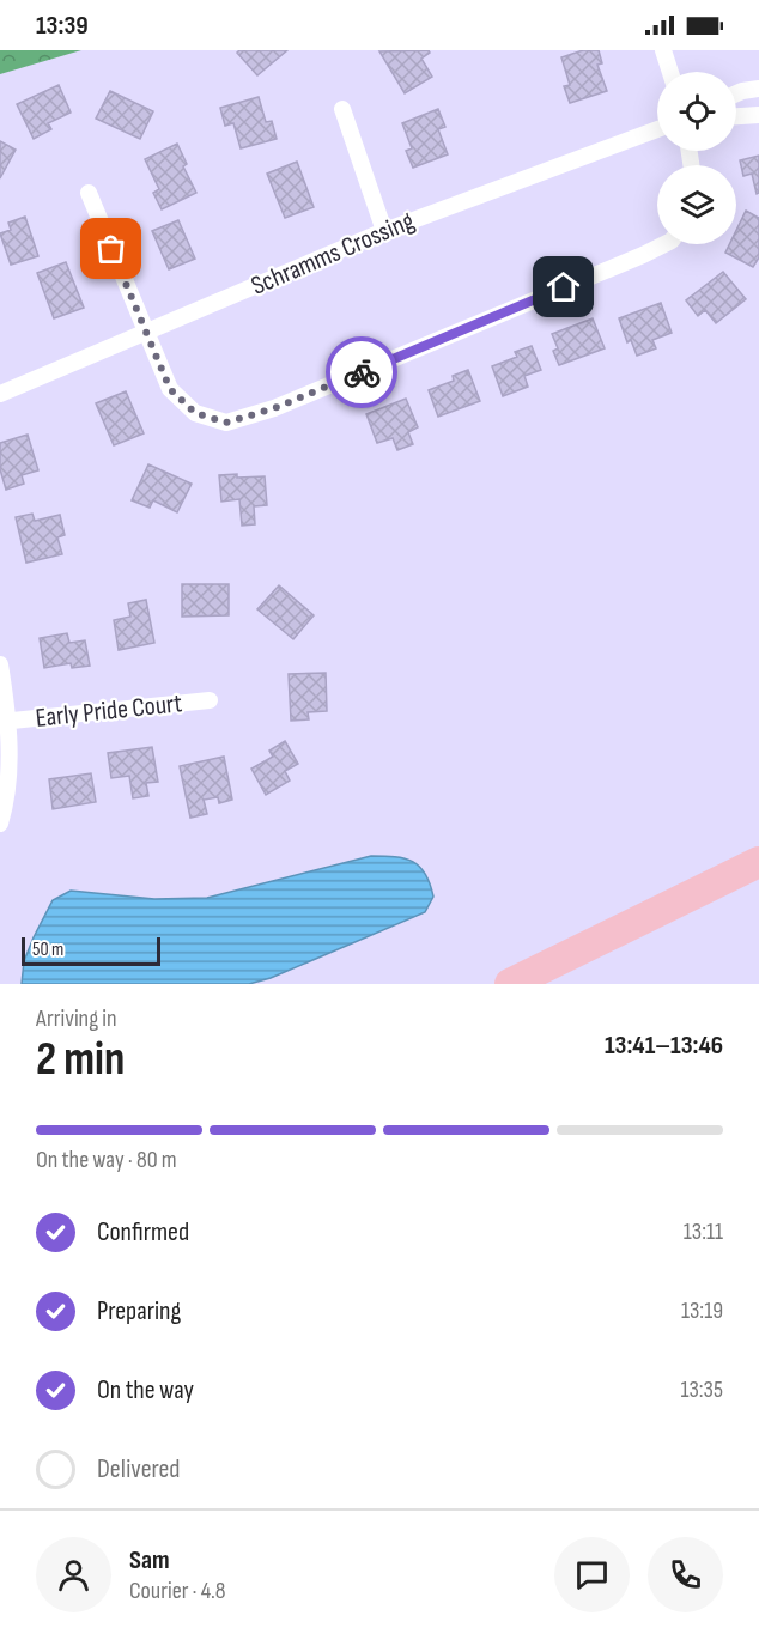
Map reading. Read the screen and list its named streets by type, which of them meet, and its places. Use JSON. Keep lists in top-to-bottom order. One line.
{"streets":{"street":["Schramms Crossing","Early Pride Court"]},"scale_bar":"50 m","page":{"status":"13:39","scale":"50 m","heading":["2 min","Arriving in","13:41–13:46"],"panel":["Sam","Courier · 4.8"],"bar":"On the way · 80 m","list":[["Confirmed","13:11"],["Preparing","13:19"],["On the way","13:35"],"Delivered"]}}
